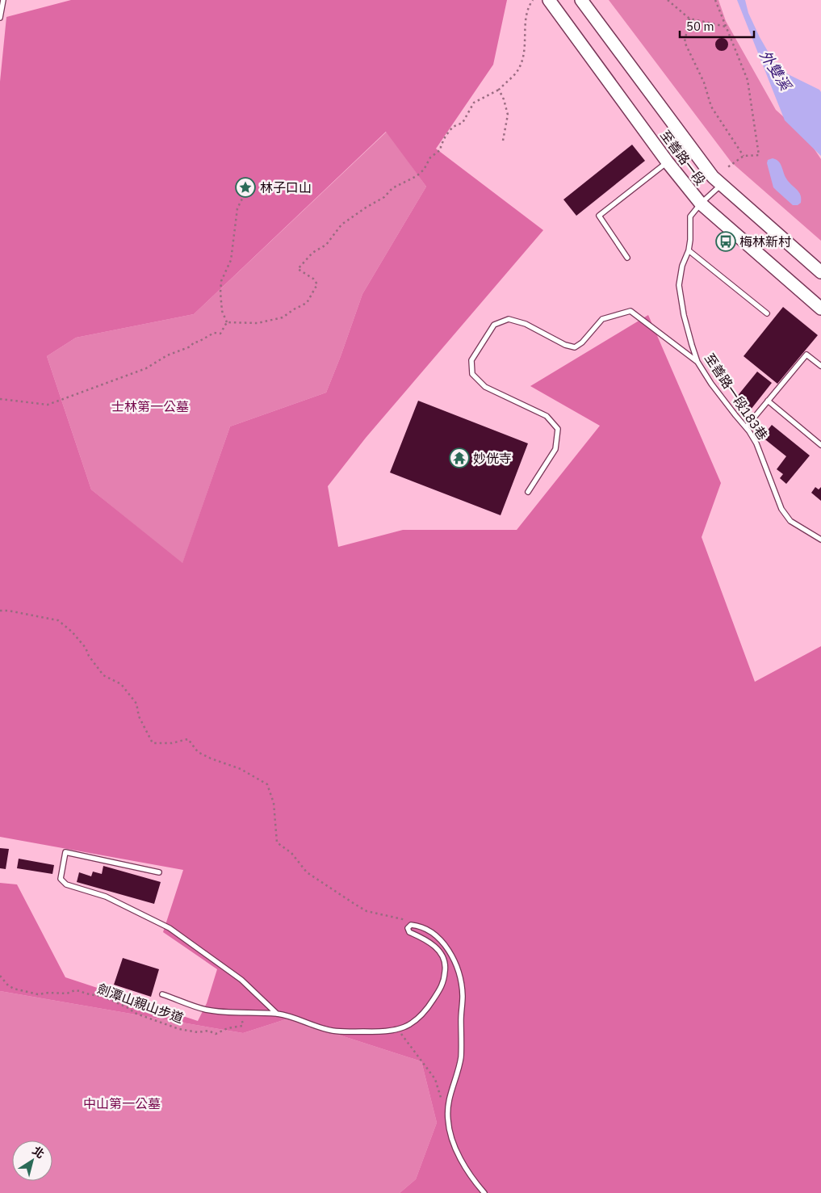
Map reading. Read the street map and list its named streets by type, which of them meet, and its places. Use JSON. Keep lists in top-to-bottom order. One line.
{"streets":{"main road":["至善路一段"],"lane":["至善路一段183巷"],"path":["劍潭山親山步道"]},"crossings":[["至善路一段","至善路一段183巷"]],"water":["外雙溪"],"parks":["士林第一公墓","中山第一公墓"],"places":{"place":["林子口山"],"bus stop":["梅林新村"],"temple":["妙侊寺"]},"scale_bar":"50 m","north":"top right"}
